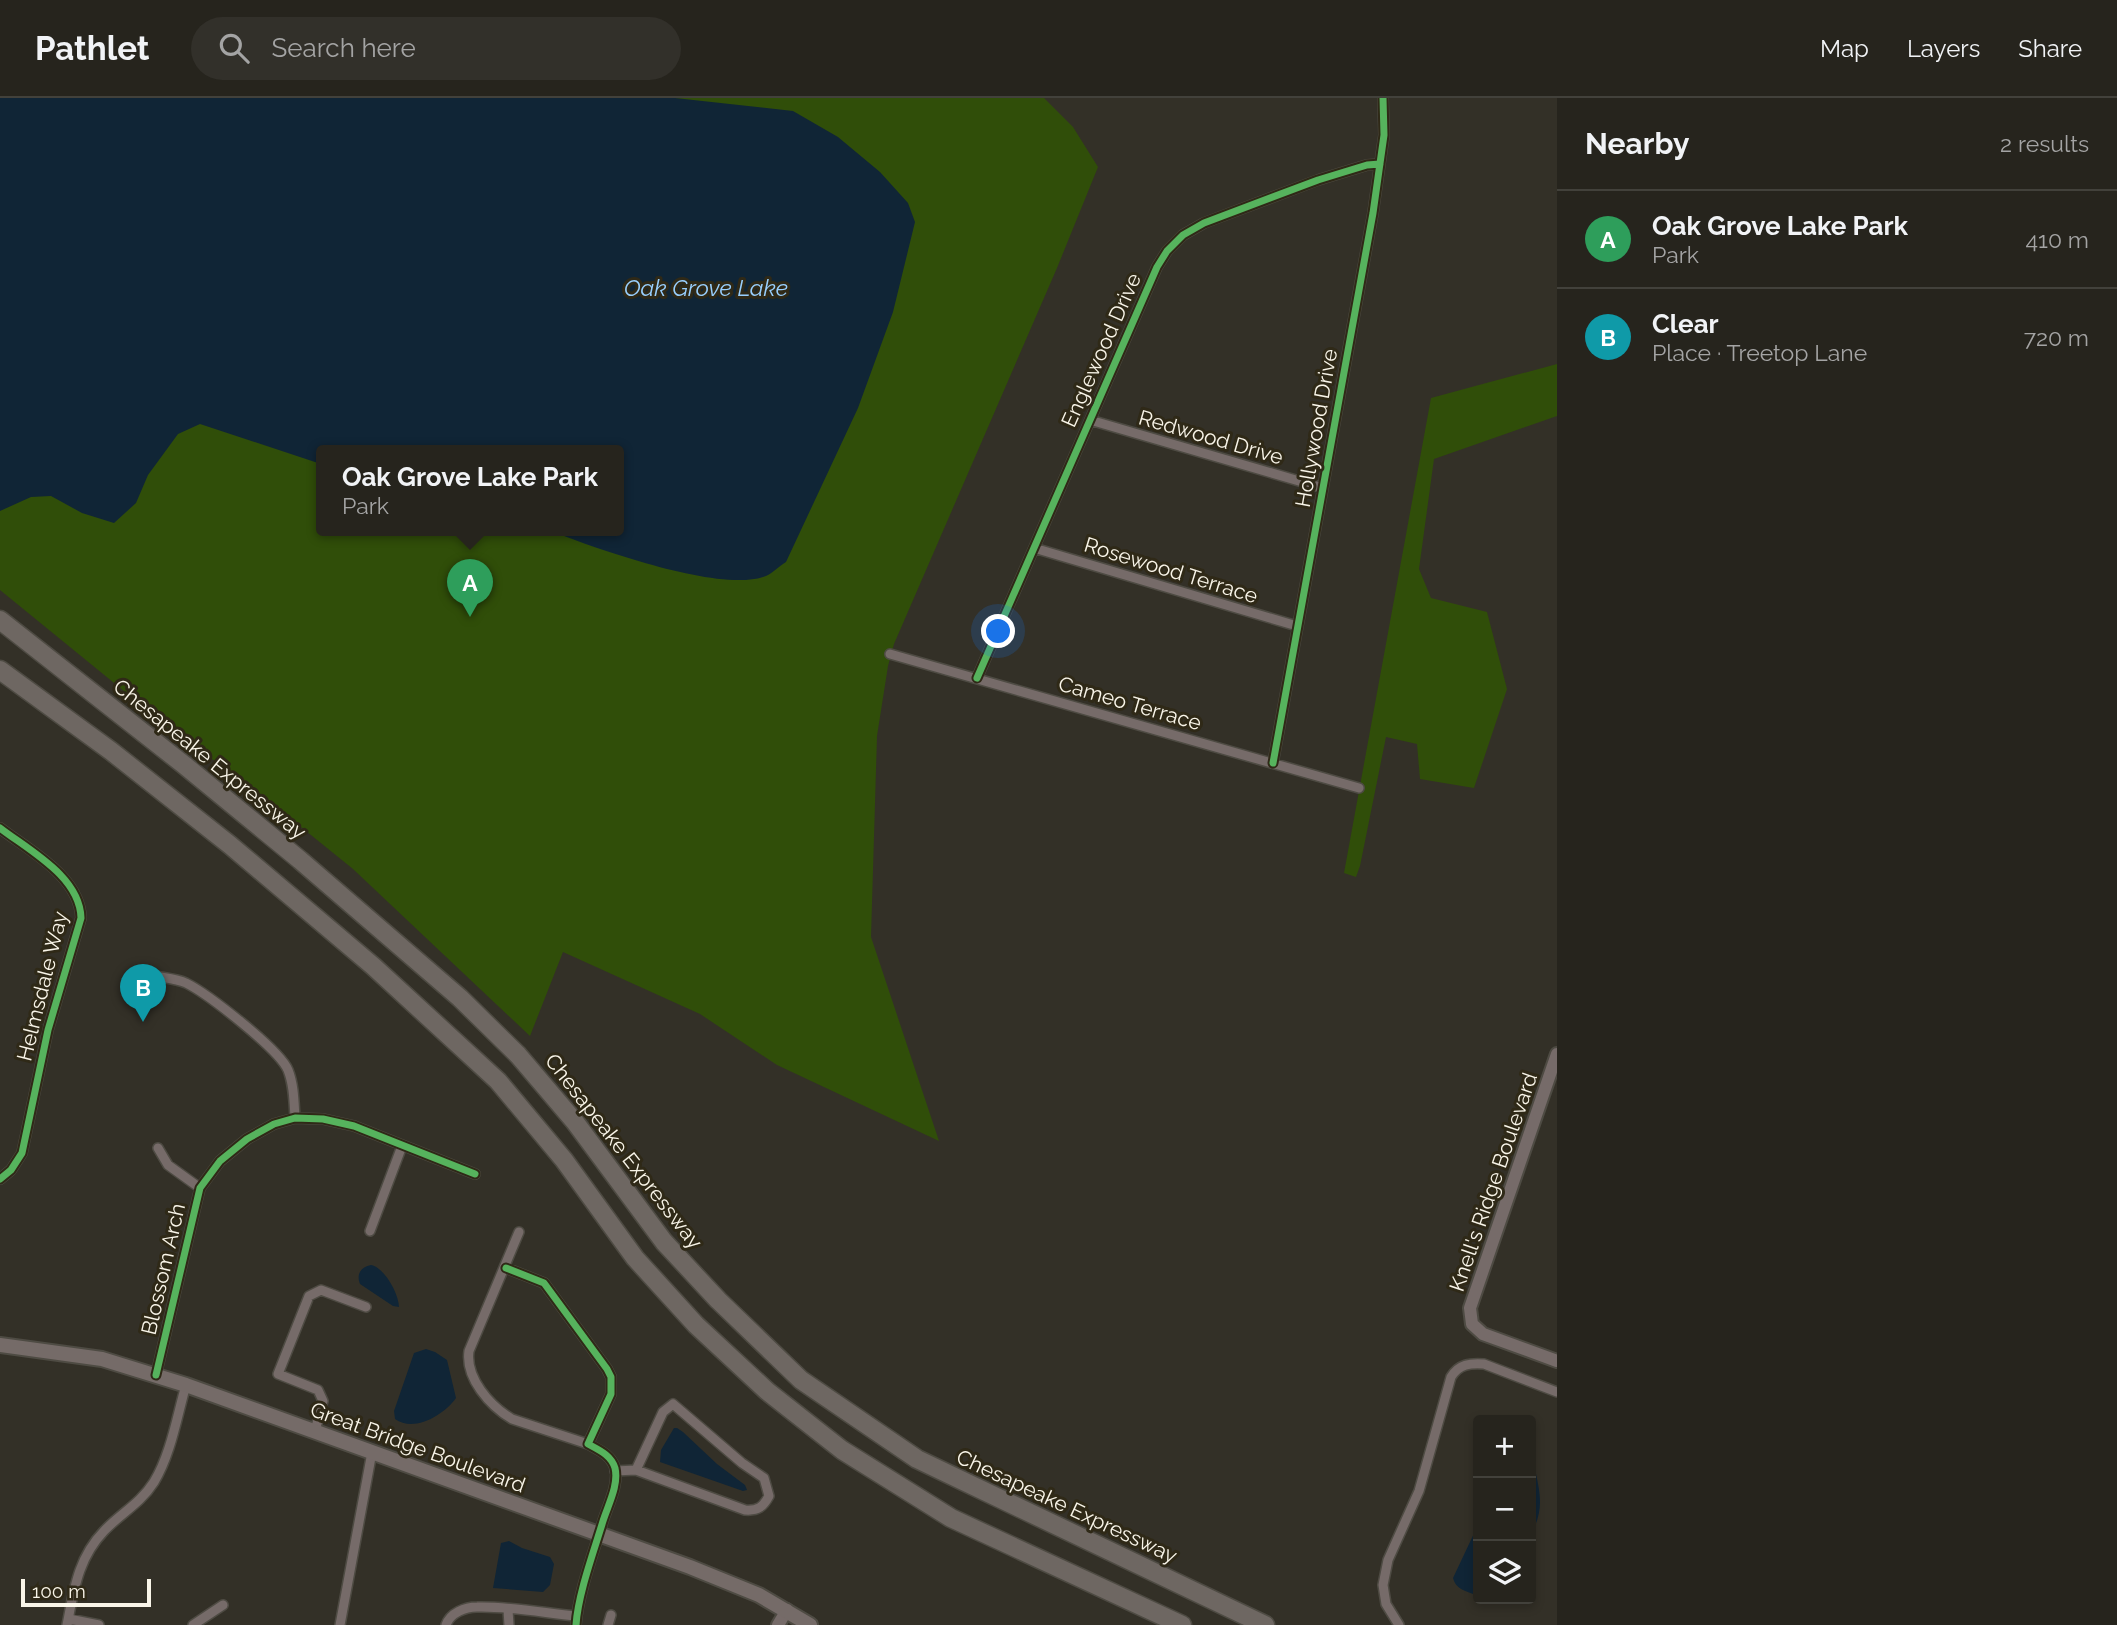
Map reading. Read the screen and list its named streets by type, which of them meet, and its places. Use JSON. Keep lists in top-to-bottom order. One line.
{"streets":{"highway":["Chesapeake Expressway"],"main road":["Great Bridge Boulevard"],"street":["Englewood Drive","Hollywood Drive","Redwood Drive","Rosewood Terrace","Cameo Terrace","Helmsdale Way","Knell's Ridge Boulevard","Blossom Arch"]},"crossings":[["Englewood Drive","Hollywood Drive"],["Englewood Drive","Redwood Drive"],["Englewood Drive","Rosewood Terrace"],["Englewood Drive","Cameo Terrace"],["Hollywood Drive","Redwood Drive"],["Hollywood Drive","Rosewood Terrace"],["Hollywood Drive","Cameo Terrace"],["Blossom Arch","Great Bridge Boulevard"]],"water":["Oak Grove Lake"],"scale_bar":"100 m","page":{"header":"Pathlet","search":"Search here","nav":["Map","Layers","Share"],"heading":["Nearby","2 results"],"list":[{"mark":"A","name":"Oak Grove Lake Park","note":"Park","value":"410 m"},{"mark":"B","name":"Clear","note":"Place · Treetop Lane","value":"720 m"}],"popup":["Oak Grove Lake Park","Park"],"pins":["A","B"],"map_buttons":["+","−"],"scale":"100 m"}}
